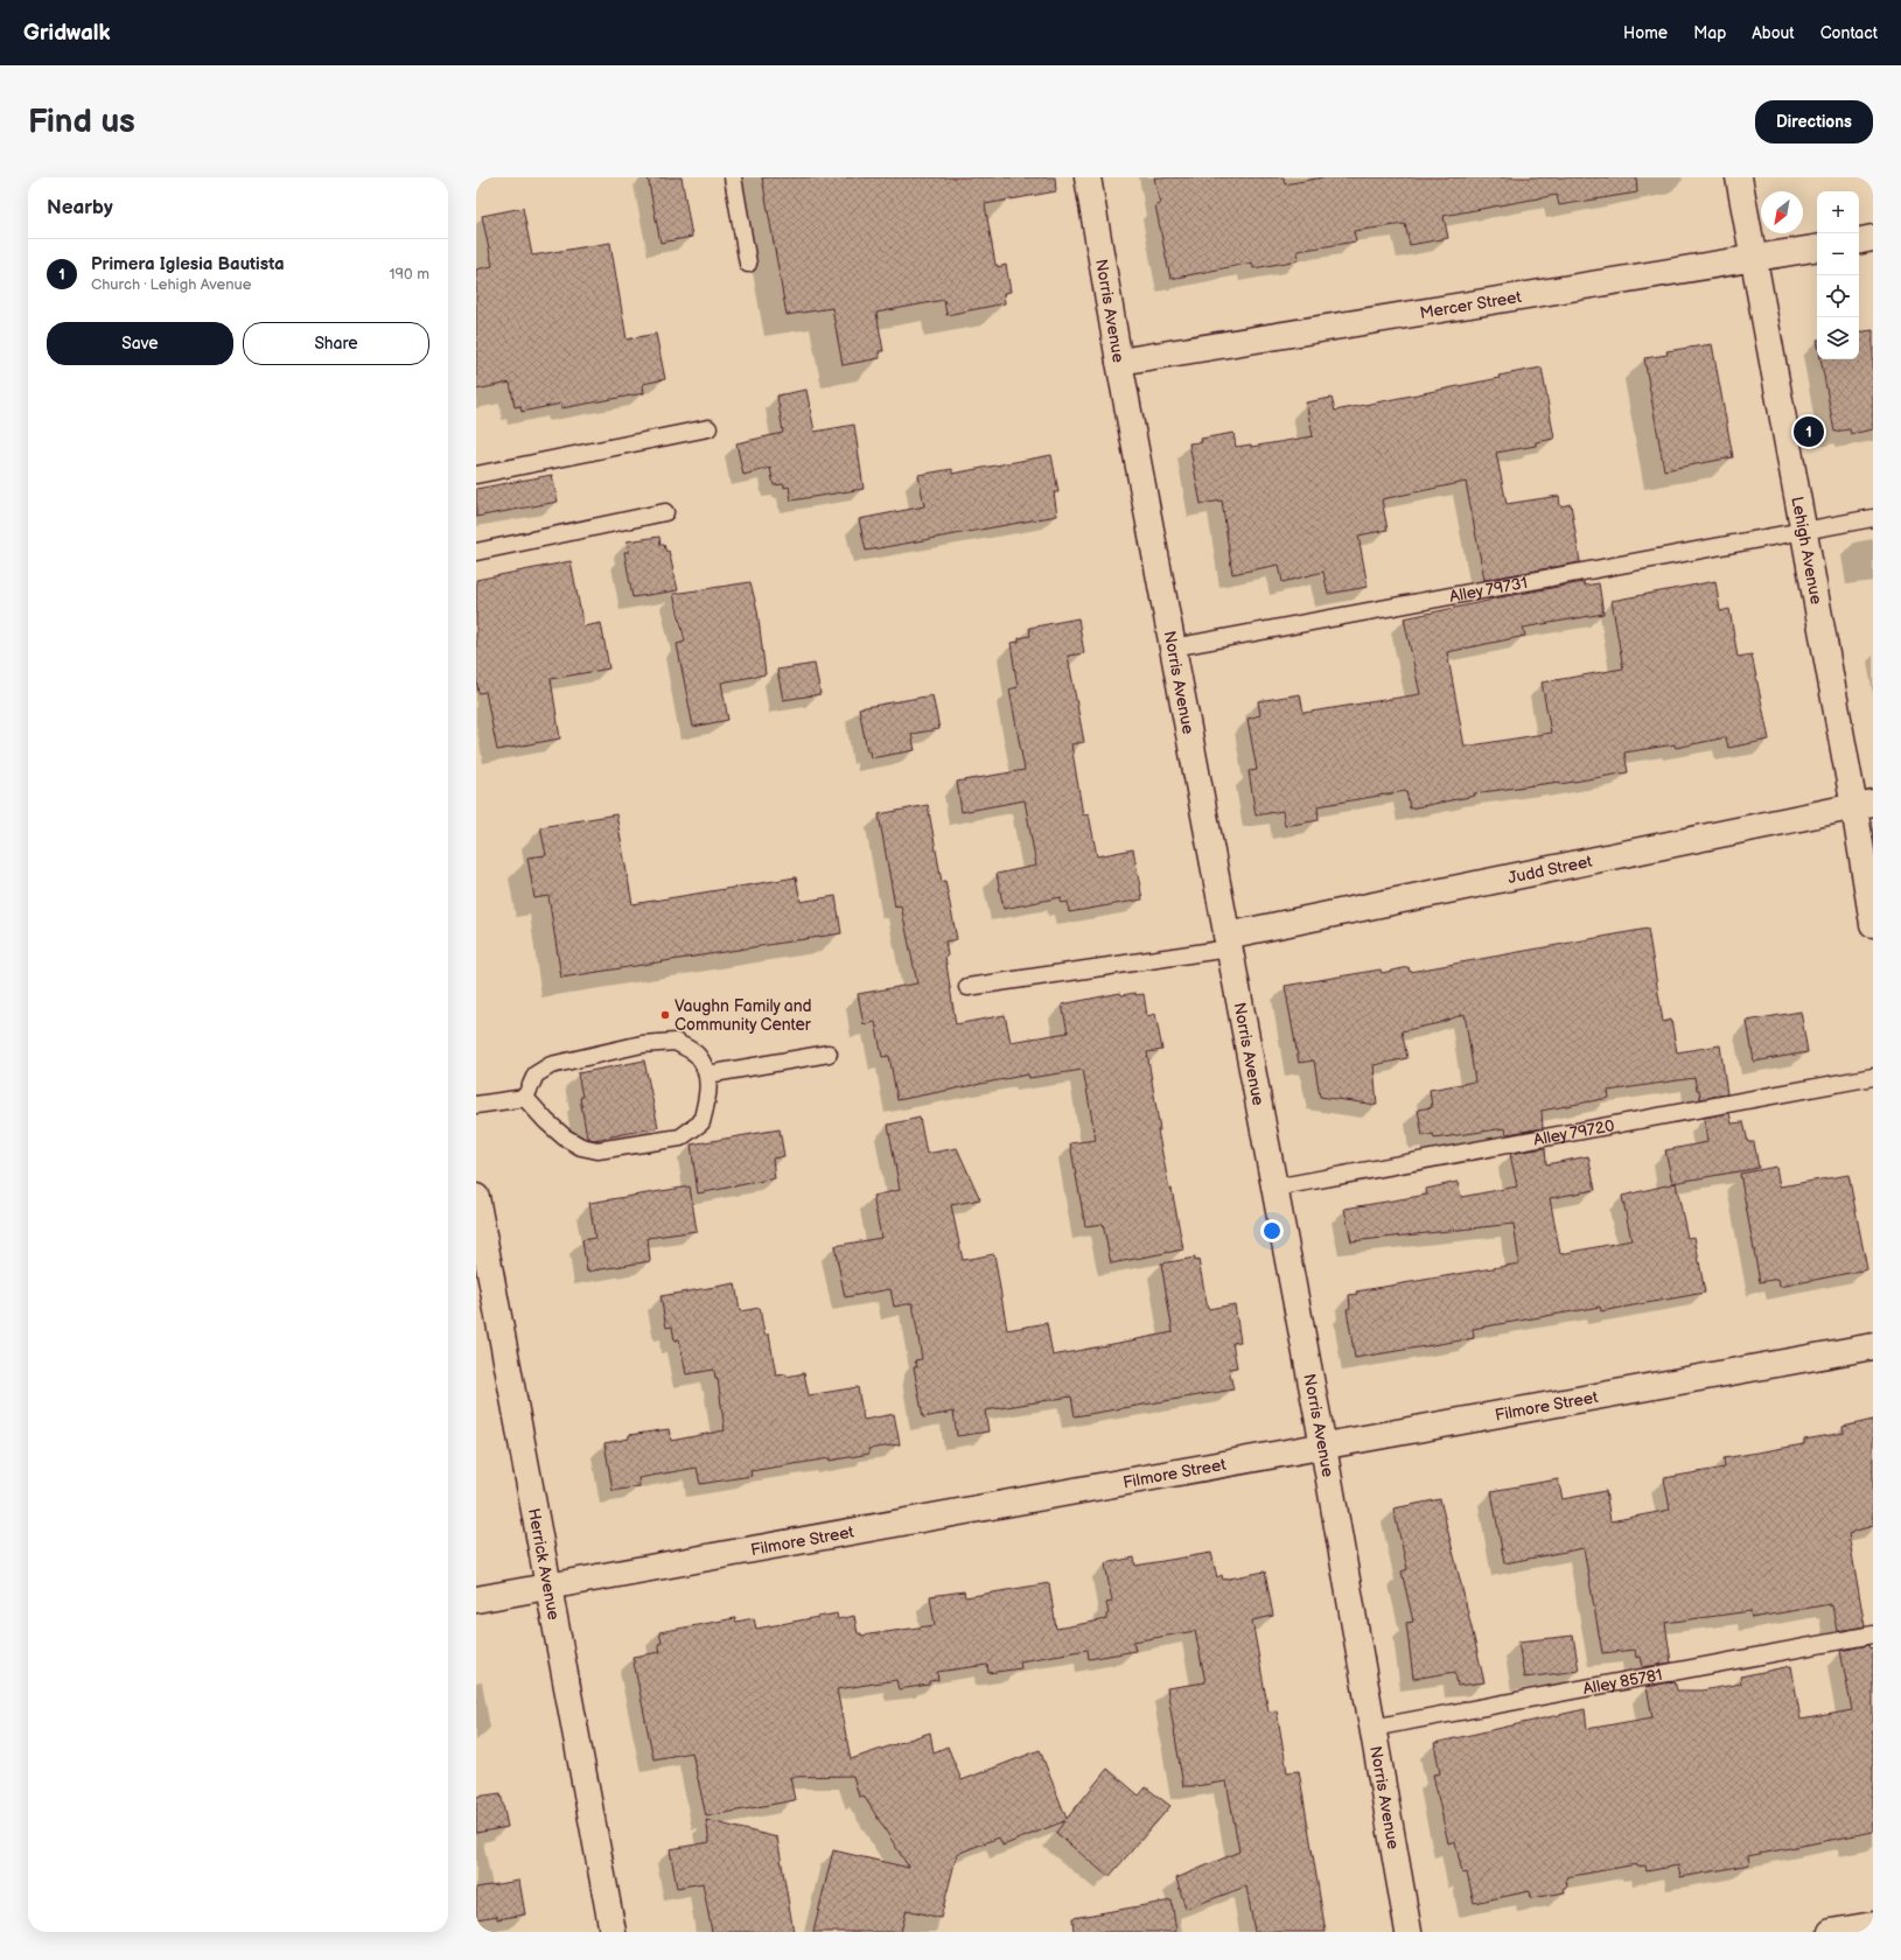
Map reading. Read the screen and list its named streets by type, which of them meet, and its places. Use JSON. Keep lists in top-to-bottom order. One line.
{"streets":{"street":["Mercer Street","Norris Avenue","Lehigh Avenue","Judd Street","Filmore Street","Herrick Avenue"],"lane":["Alley 79731","Alley 79720","Alley 85781"]},"crossings":[["Mercer Street","Norris Avenue"],["Mercer Street","Lehigh Avenue"],["Norris Avenue","Alley 79731"],["Norris Avenue","Judd Street"],["Norris Avenue","Alley 79720"],["Norris Avenue","Filmore Street"],["Norris Avenue","Alley 85781"],["Lehigh Avenue","Alley 79731"],["Lehigh Avenue","Judd Street"],["Filmore Street","Herrick Avenue"]],"places":["Vaughn Family and Community Center"],"north":"bottom left","page":{"header":"Gridwalk","nav":["Home","Map","About","Contact"],"buttons":["Directions",["Save","Share"]],"title":"Find us","heading":"Nearby","map_buttons":["+","−"],"list":[{"mark":"1","name":"Primera Iglesia Bautista","note":"Church · Lehigh Avenue","value":"190 m"}],"pins":"1"}}
